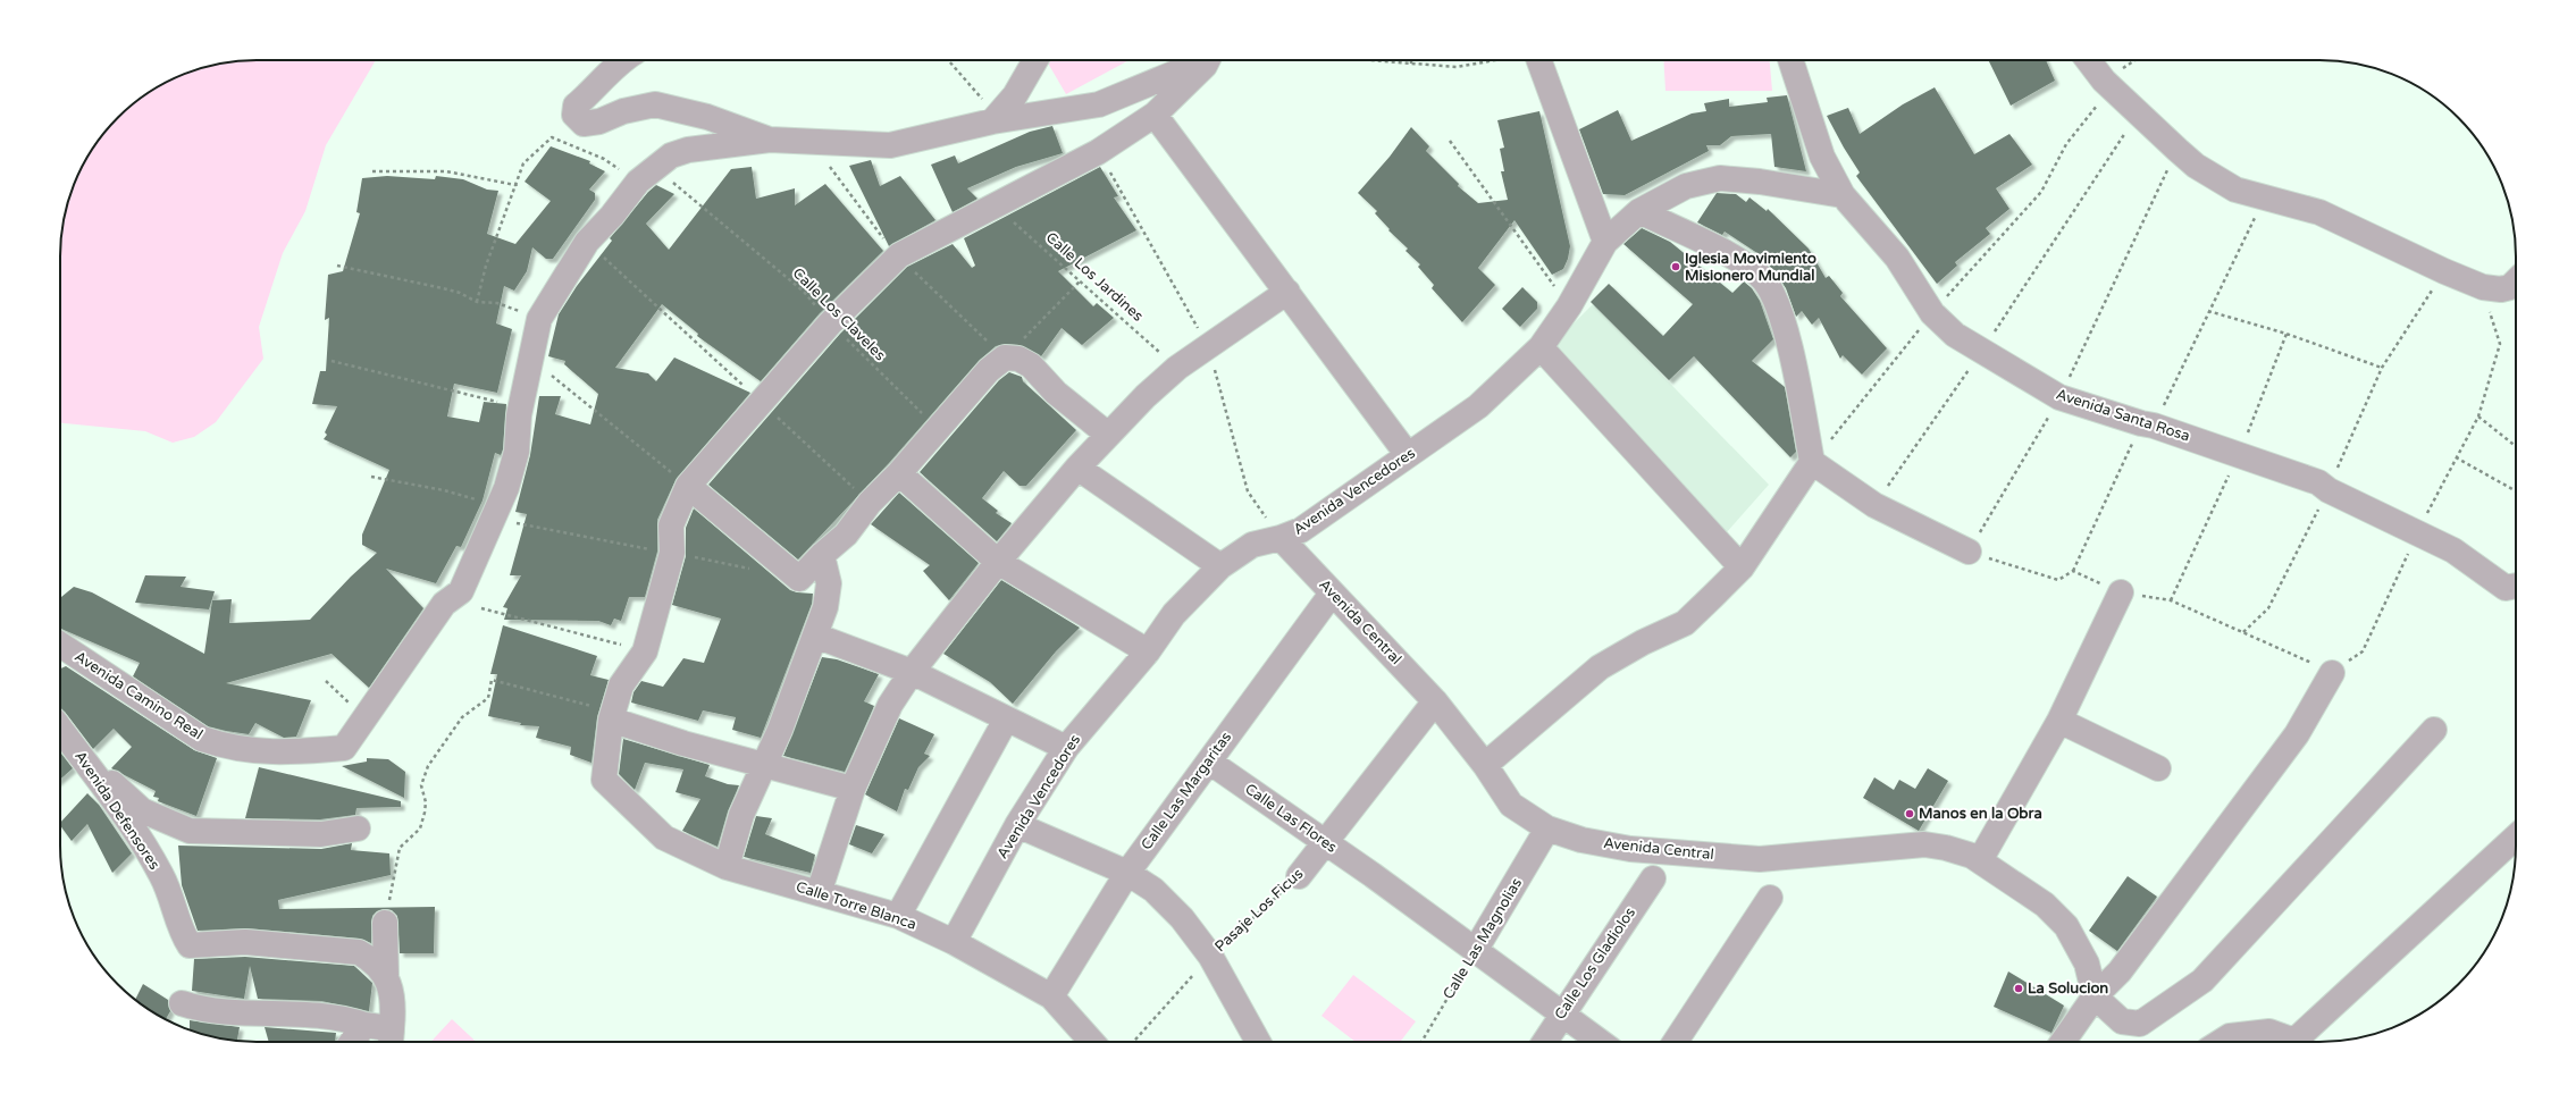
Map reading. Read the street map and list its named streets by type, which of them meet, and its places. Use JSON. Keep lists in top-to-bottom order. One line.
{"streets":{"street":["Avenida Santa Rosa","Avenida Vencedores","Avenida Central","Avenida Camino Real","Calle Las Margaritas","Avenida Defensores","Calle Las Flores","Calle Torre Blanca","Pasaje Los Ficus","Calle Las Magnolias","Calle Los Gladiolos"],"path":["Calle Los Jardines","Calle Los Claveles"]},"crossings":[["Avenida Santa Rosa","Avenida Vencedores"],["Avenida Vencedores","Avenida Central"],["Avenida Vencedores","Calle Torre Blanca"],["Avenida Central","Calle Las Margaritas"],["Avenida Central","Pasaje Los Ficus"],["Avenida Central","Calle Las Magnolias"],["Calle Las Margaritas","Calle Las Flores"],["Calle Las Margaritas","Calle Torre Blanca"],["Calle Las Flores","Pasaje Los Ficus"],["Calle Las Flores","Calle Las Magnolias"]],"places":["Iglesia Movimiento Misionero Mundial","Manos en la Obra","La Solucion"]}
